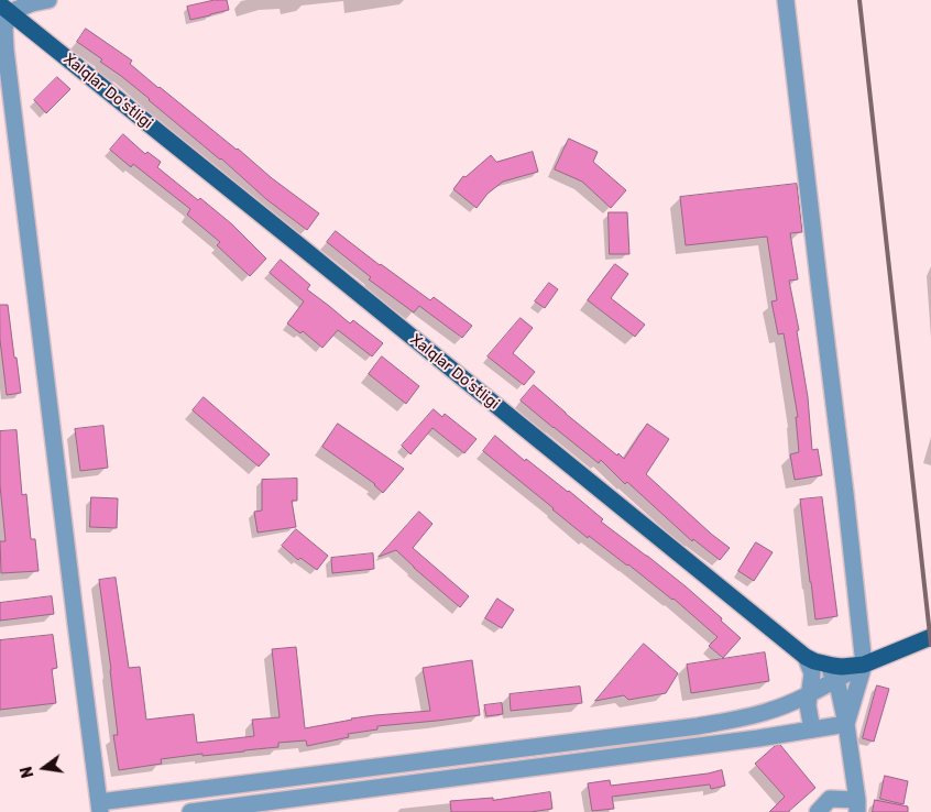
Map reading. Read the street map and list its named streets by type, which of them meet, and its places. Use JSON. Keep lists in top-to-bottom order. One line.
{"streets":{"main road":["Xalqlar Do’stligi"]},"north":"left"}
